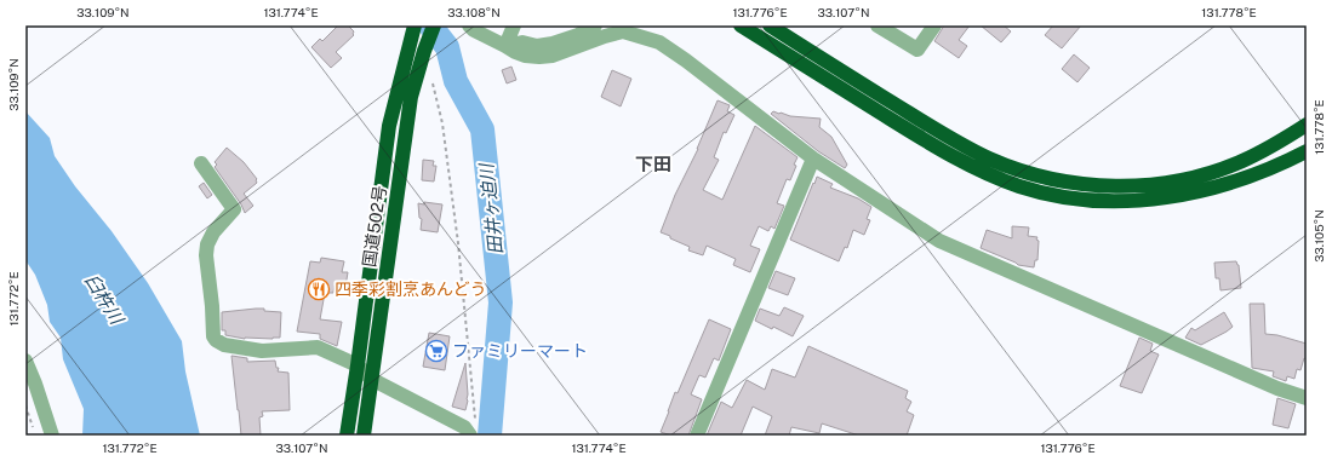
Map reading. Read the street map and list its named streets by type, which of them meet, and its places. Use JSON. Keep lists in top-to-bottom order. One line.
{"streets":{"highway":["国道502号"]},"districts":["下田"],"water":["田井ヶ迫川","臼杵川"],"places":{"restaurant":["四季彩割烹あんどう"],"supermarket":["ファミリーマート"]},"coordinates":["33.109°N","131.774°E","33.108°N","131.776°E","33.107°N","131.778°E","33.105°N","131.772°E"]}
